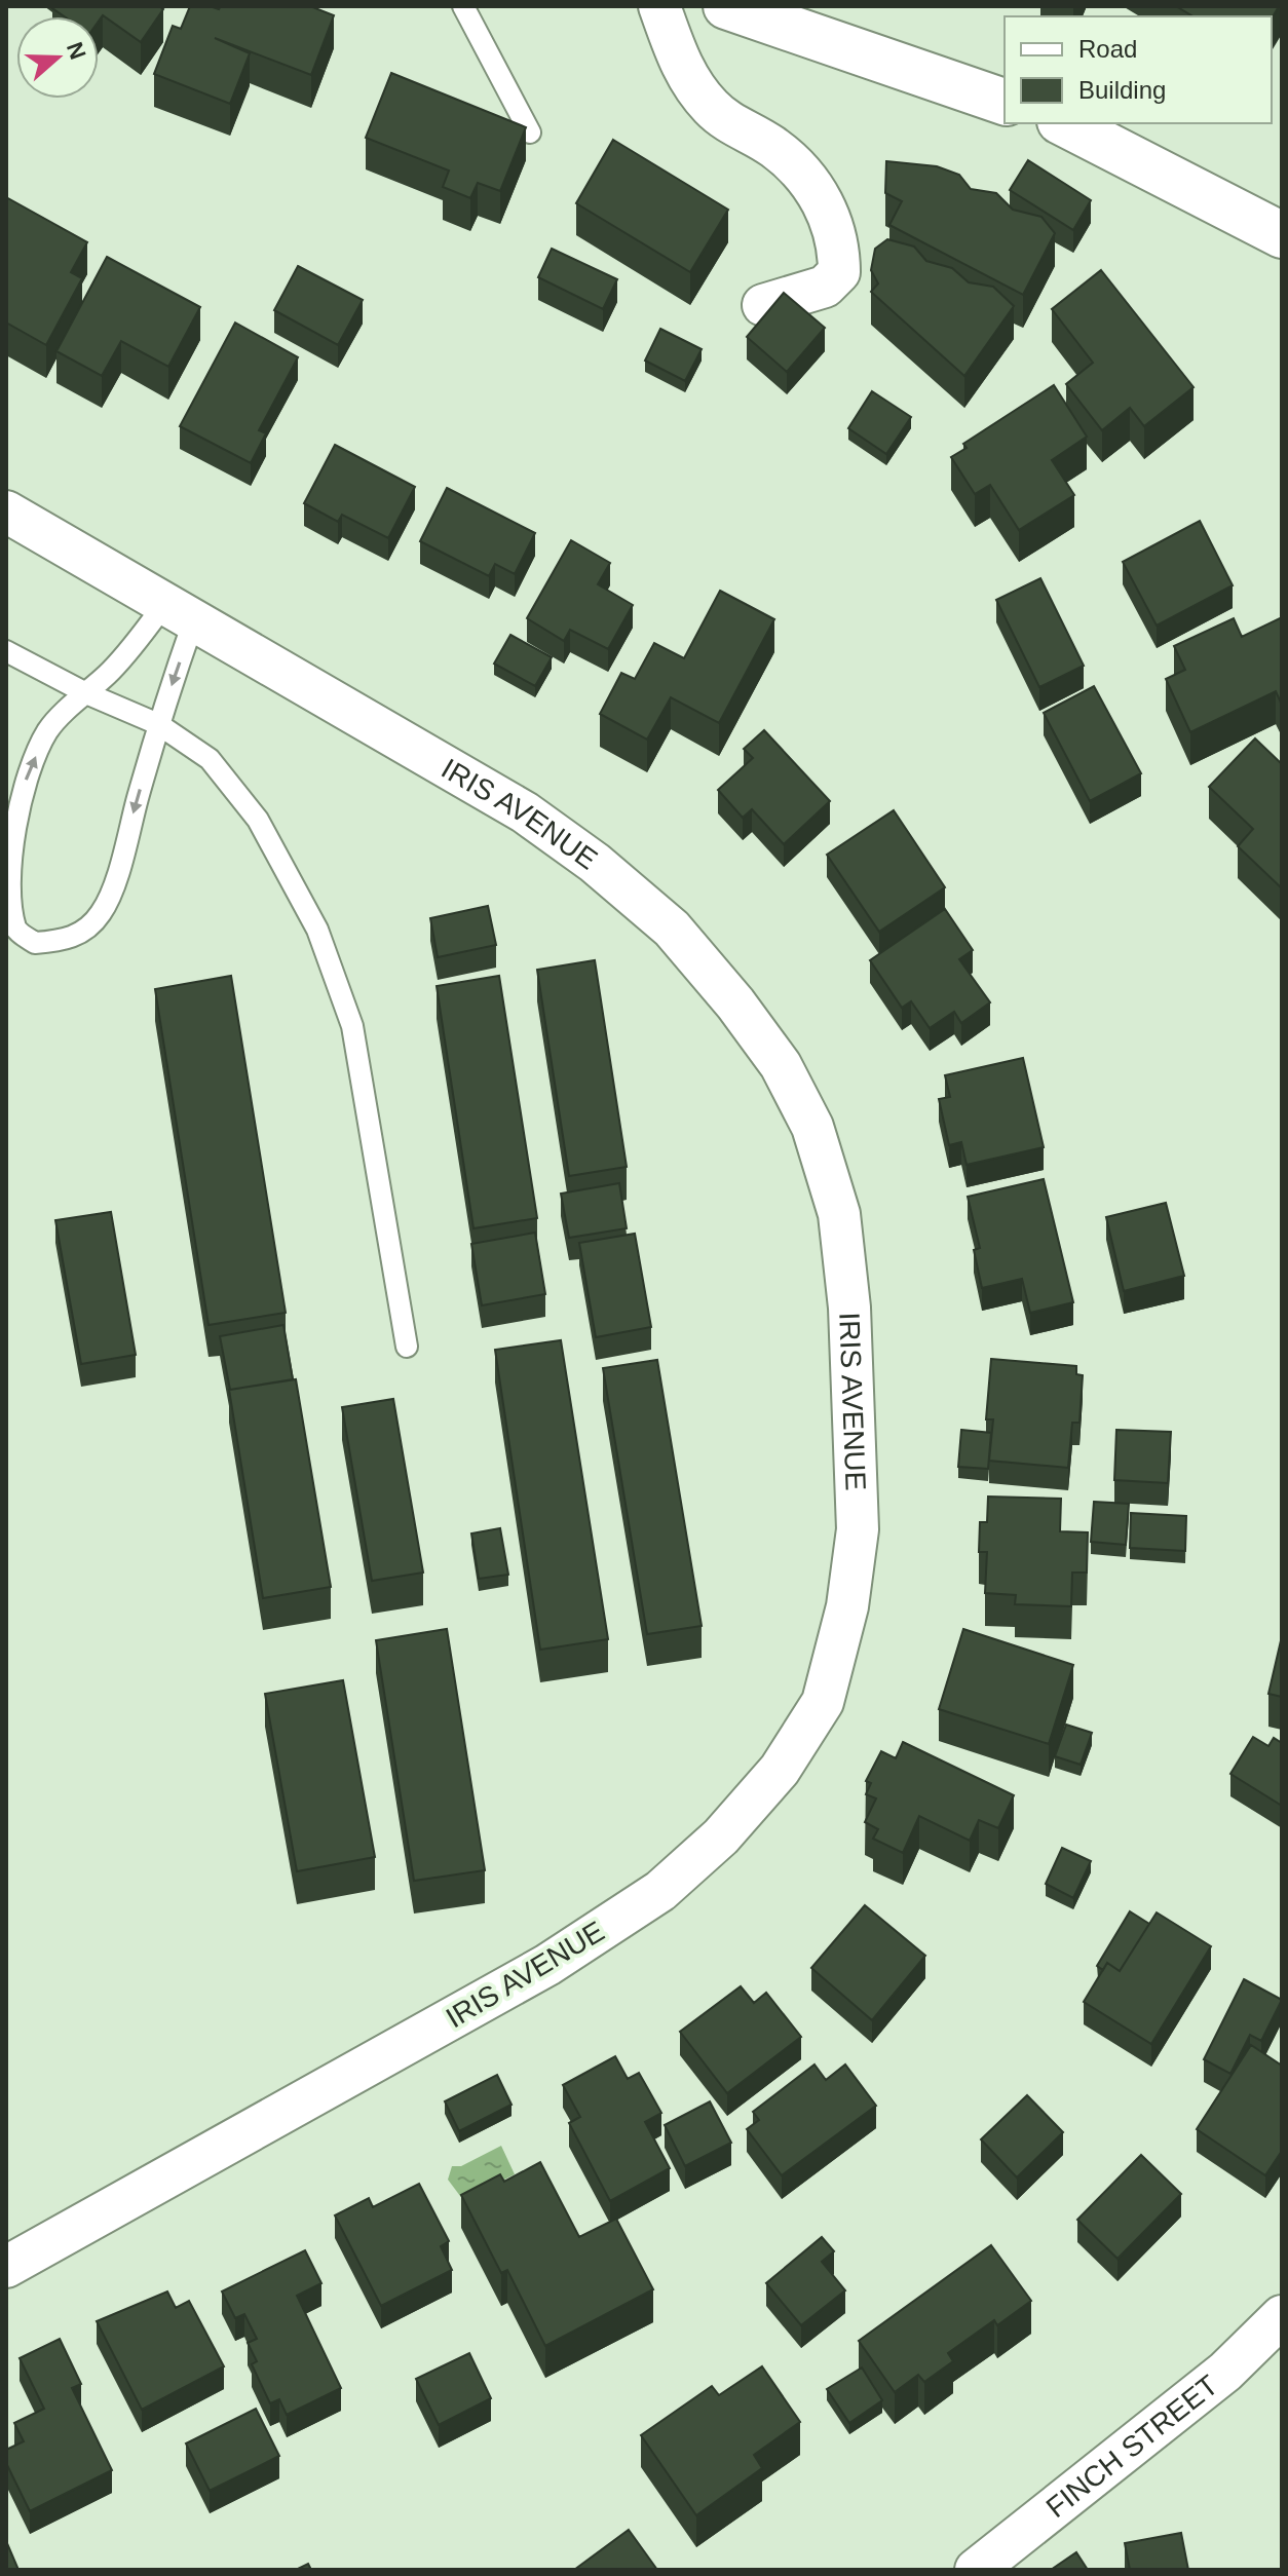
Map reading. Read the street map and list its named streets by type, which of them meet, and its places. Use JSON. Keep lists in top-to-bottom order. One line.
{"streets":{"street":["IRIS AVENUE","FINCH STREET"]},"legend":["Road","Building"],"north":"right"}
